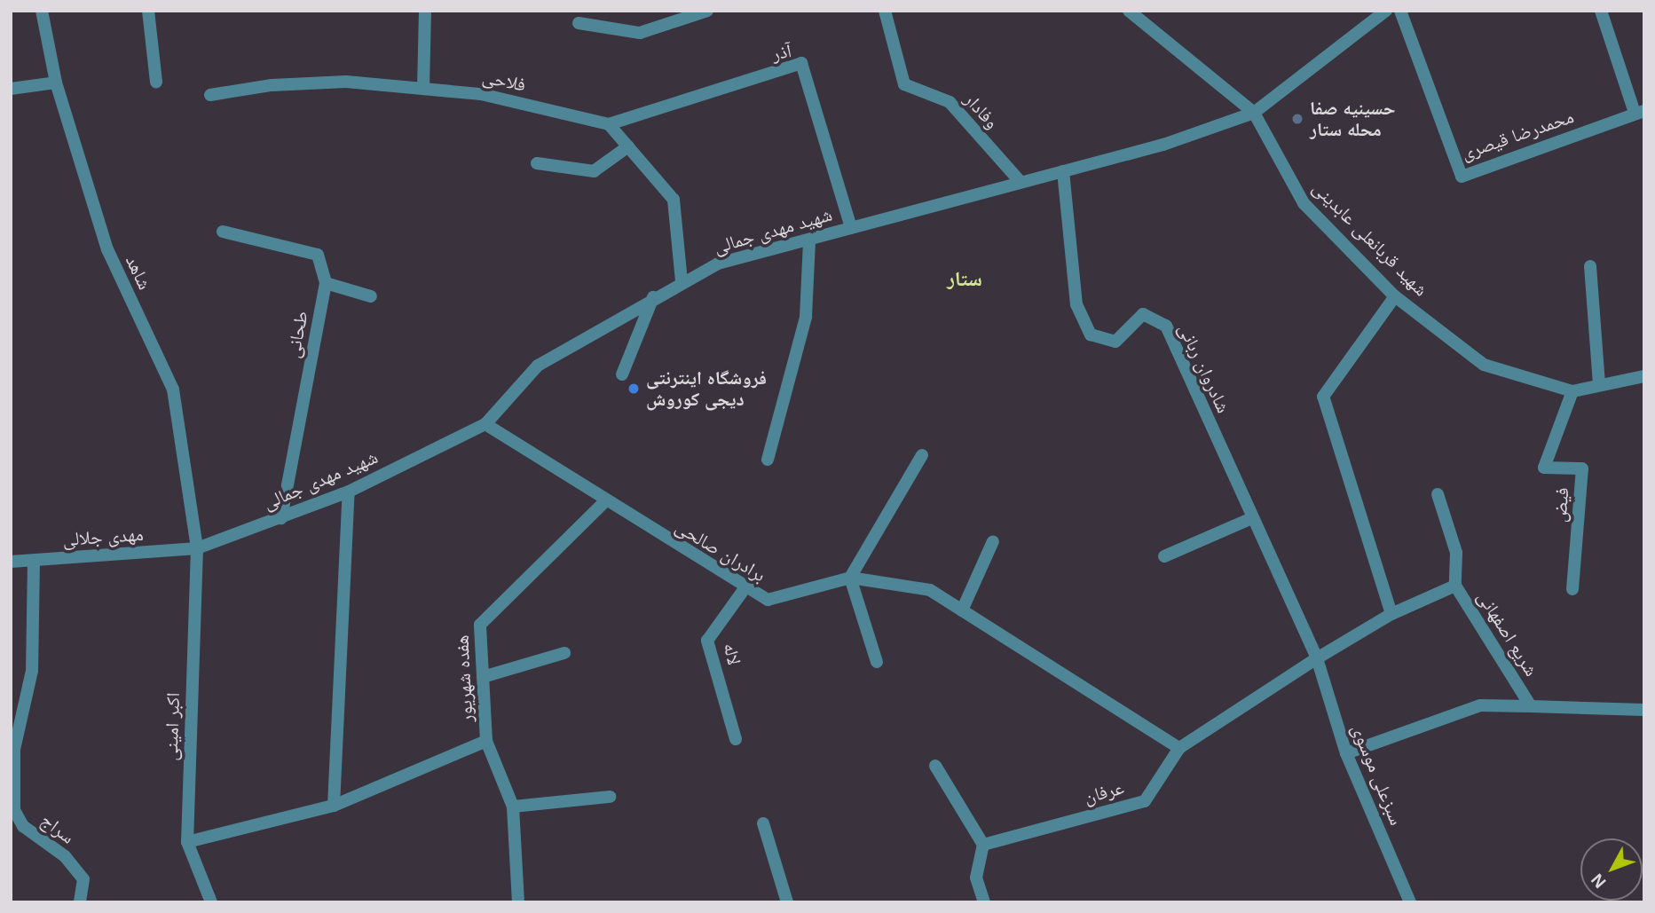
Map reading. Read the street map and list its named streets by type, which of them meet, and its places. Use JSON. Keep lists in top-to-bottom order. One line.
{"streets":{"street":["آذر","فلاحی","وفادار","محمدرضا قیصری","شهید مهدی جمالی","شهید قربانعلی عابدینی","شاهد","طحانی","شادروان ربانی","فیض","مهدی جلالی","برادران صالحی","شریع اصفهانی","لاله","هفده شهریور","اکبر امینی","سبزعلی موسوی","عرفان","سراج"]},"crossings":[["آذر","فلاحی"],["آذر","شهید مهدی جمالی"],["وفادار","شهید مهدی جمالی"],["شهید مهدی جمالی","شهید قربانعلی عابدینی"],["شهید مهدی جمالی","شاهد"],["شهید مهدی جمالی","طحانی"],["شهید مهدی جمالی","شادروان ربانی"],["شهید مهدی جمالی","مهدی جلالی"],["شهید مهدی جمالی","برادران صالحی"],["شهید مهدی جمالی","اکبر امینی"],["شهید قربانعلی عابدینی","فیض"],["شاهد","مهدی جلالی"],["شاهد","اکبر امینی"],["شادروان ربانی","شریع اصفهانی"],["شادروان ربانی","سبزعلی موسوی"],["شادروان ربانی","عرفان"],["مهدی جلالی","اکبر امینی"],["مهدی جلالی","سراج"],["برادران صالحی","لاله"],["برادران صالحی","هفده شهریور"],["برادران صالحی","عرفان"],["شریع اصفهانی","سبزعلی موسوی"],["شریع اصفهانی","عرفان"],["سبزعلی موسوی","عرفان"]],"districts":["ستار"],"places":["حسینیه صفا محله ستار","فروشگاه اینترنتی دیجی کوروش"],"north":"bottom left"}
